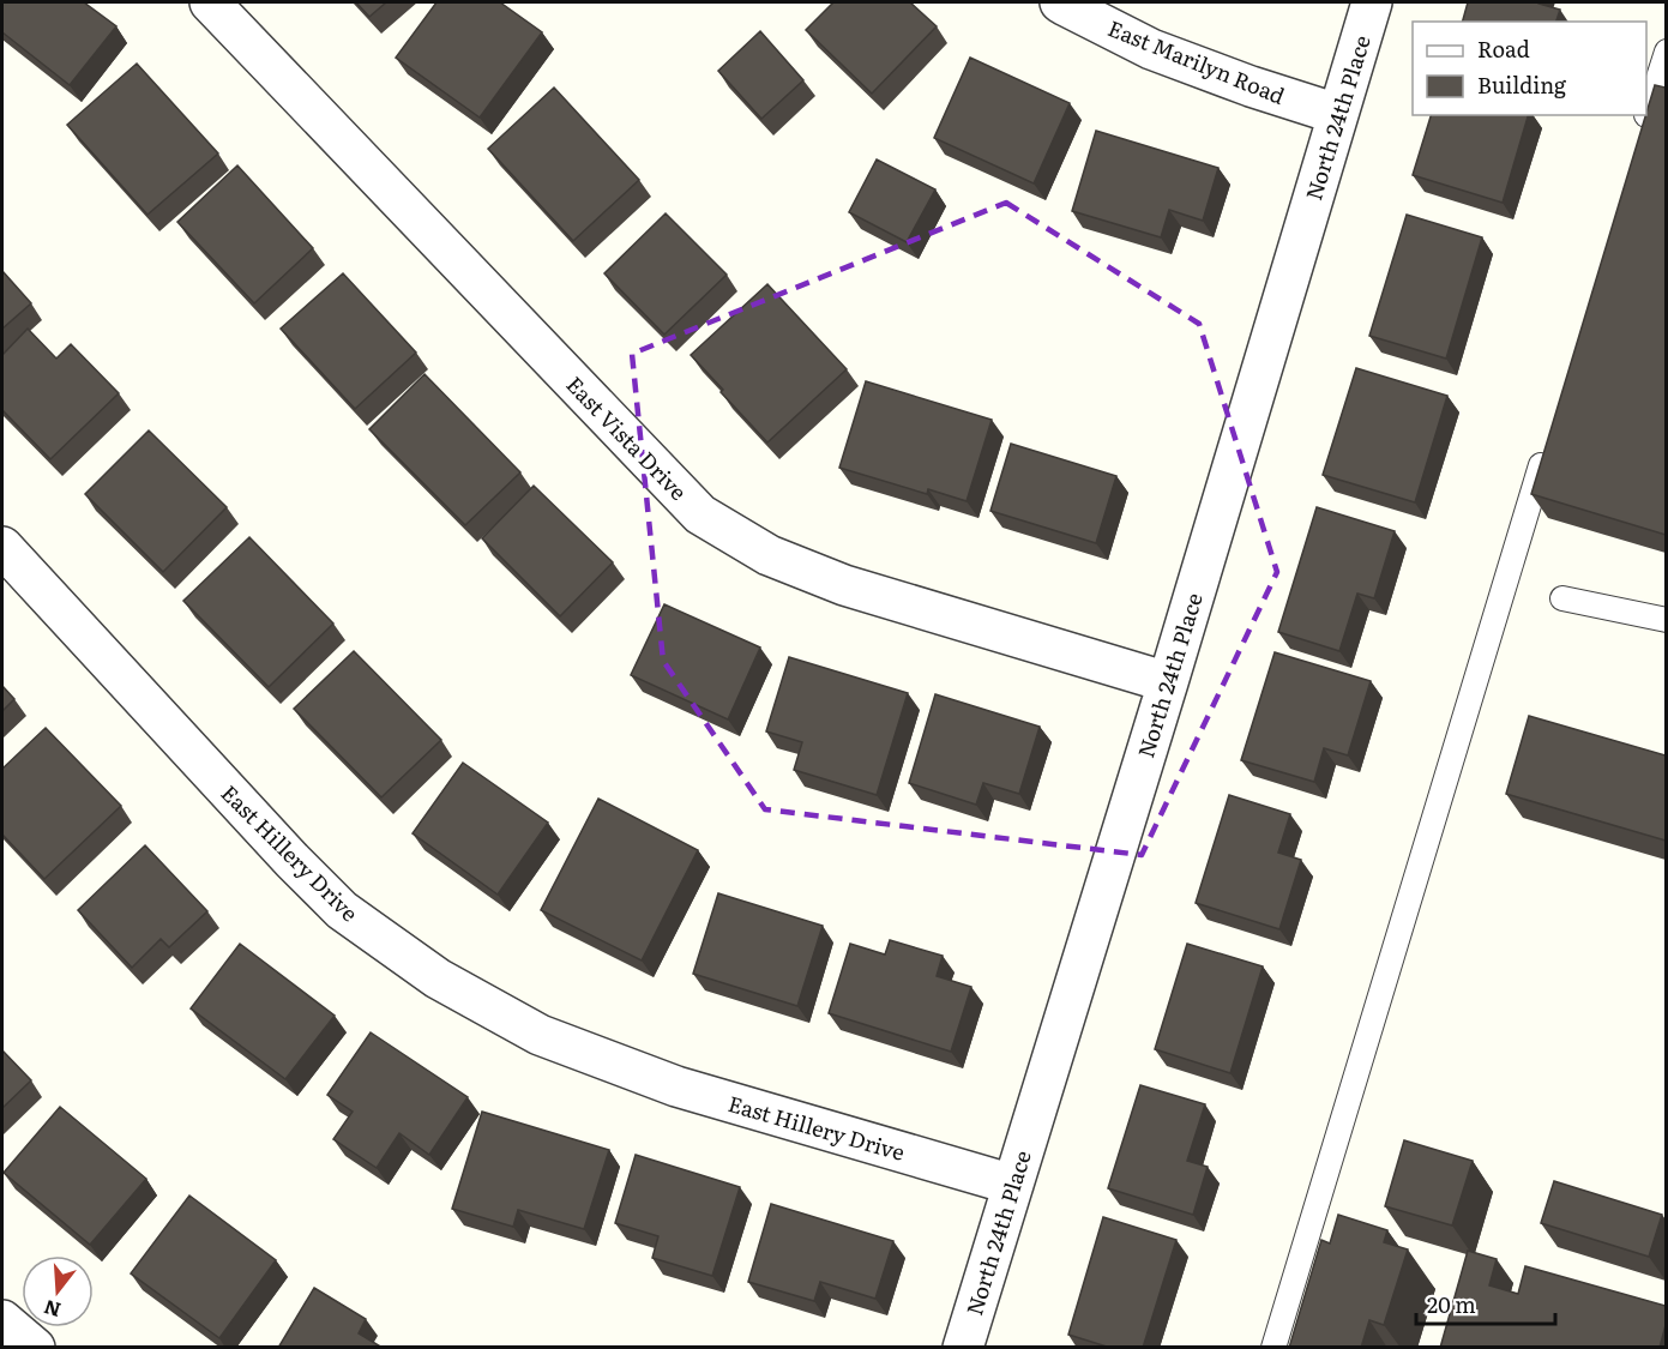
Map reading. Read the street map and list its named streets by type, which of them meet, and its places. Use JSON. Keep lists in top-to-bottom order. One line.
{"streets":{"street":["East Marilyn Road","North 24th Place","East Vista Drive","East Hillery Drive"]},"crossings":[["East Marilyn Road","North 24th Place"],["North 24th Place","East Vista Drive"],["North 24th Place","East Hillery Drive"]],"legend":["Road","Building"],"scale_bar":"20 m","north":"bottom"}
